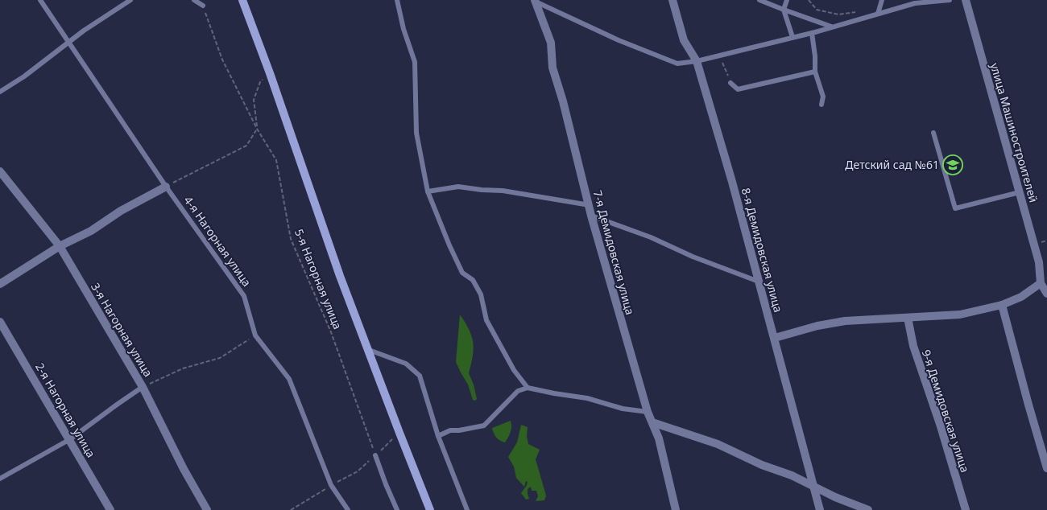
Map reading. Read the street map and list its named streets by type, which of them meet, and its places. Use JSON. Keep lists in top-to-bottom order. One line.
{"streets":{"street":["улица Машиностроителей","8-я Демидовская улица","7-я Демидовская улица","3-я Нагорная улица","2-я Нагорная улица","9-я Демидовская улица"],"lane":["4-я Нагорная улица"],"path":["5-я Нагорная улица"]},"places":{"school or university":["Детский сад №61"]}}
